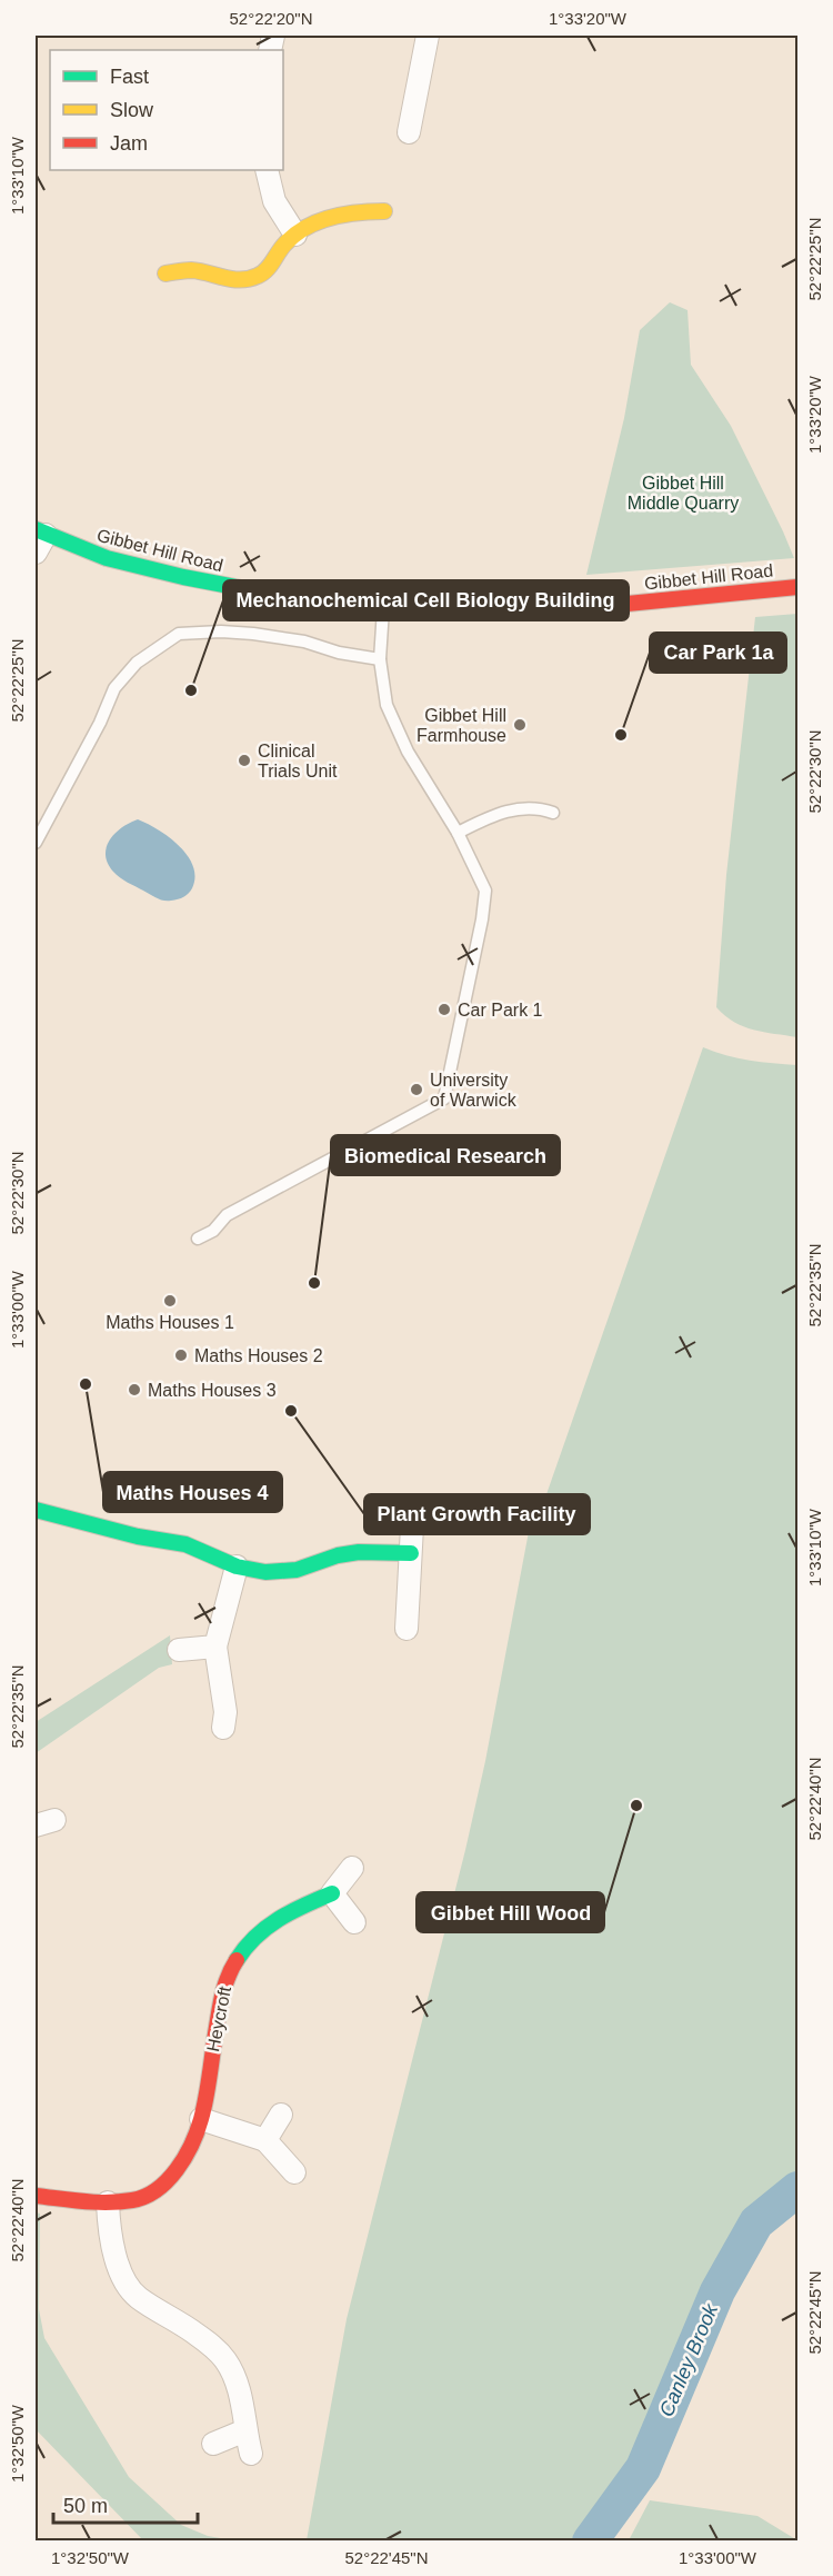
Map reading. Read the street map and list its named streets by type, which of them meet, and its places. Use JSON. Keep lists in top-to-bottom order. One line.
{"streets":{"street":["Gibbet Hill Road","Heycroft"]},"water":["Canley Brook"],"parks":["Gibbet Hill Middle Quarry"],"places":["Mechanochemical Cell Biology Building","Gibbet Hill Farmhouse","Car Park 1a","Clinical Trials Unit","Car Park 1","University of Warwick","Biomedical Research","Maths Houses 1","Maths Houses 2","Maths Houses 4","Maths Houses 3","Plant Growth Facility","Gibbet Hill Wood"],"legend":["Fast","Slow","Jam"],"scale_bar":"50 m","coordinates":["52°22'20\"N","1°33'20\"W","1°33'10\"W","52°22'25\"N","52°22'30\"N","52°22'35\"N","1°33'00\"W","52°22'40\"N","52°22'45\"N","1°32'50\"W"]}
